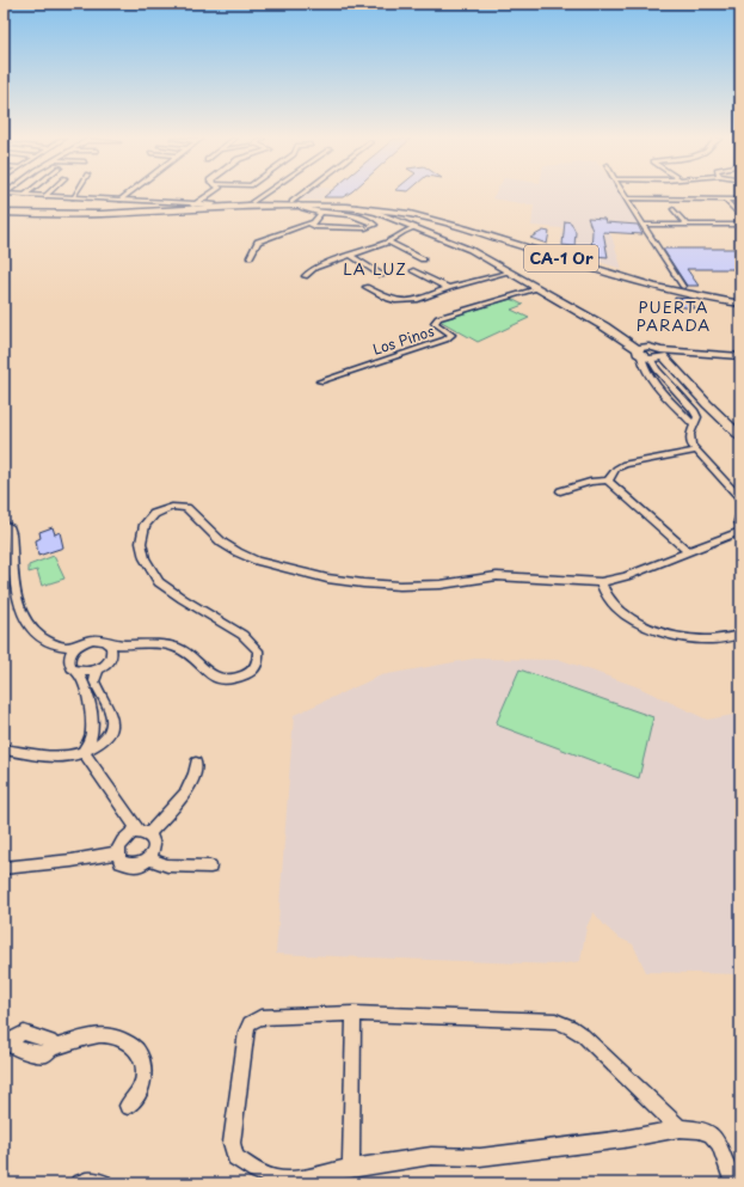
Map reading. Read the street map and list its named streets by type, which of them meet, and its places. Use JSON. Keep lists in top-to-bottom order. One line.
{"streets":{"highway":["CA-1 Or"],"street":["Los Pinos"]},"districts":["LA LUZ","PUERTA PARADA"]}
